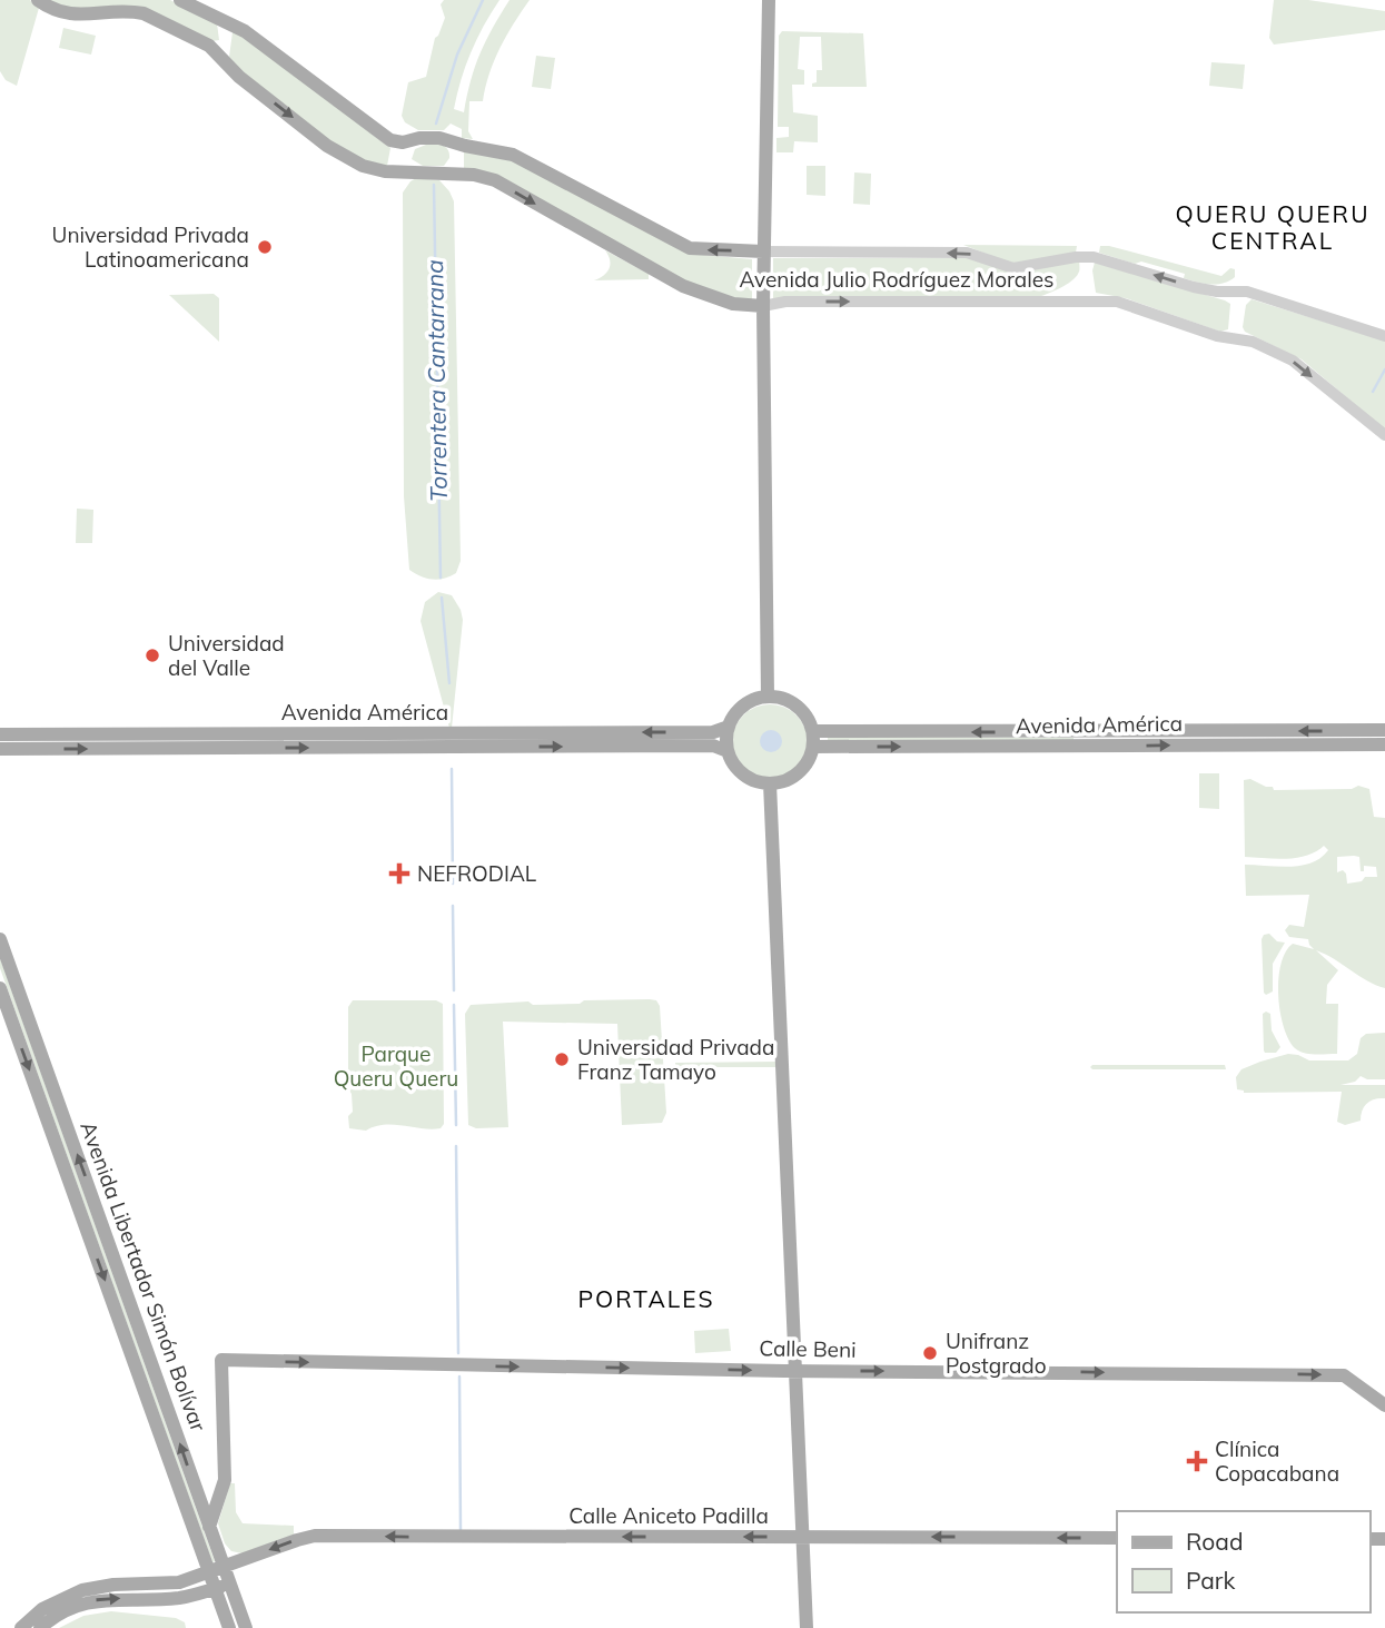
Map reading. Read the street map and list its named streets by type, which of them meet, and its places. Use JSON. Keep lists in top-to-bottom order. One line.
{"streets":{"main road":["Avenida Julio Rodríguez Morales","Avenida América","Avenida Libertador Simón Bolívar","Calle Beni","Calle Aniceto Padilla"]},"crossings":[["Avenida Libertador Simón Bolívar","Calle Beni"],["Avenida Libertador Simón Bolívar","Calle Aniceto Padilla"]],"one_way":["Calle Beni","Calle Aniceto Padilla"],"districts":["QUERU QUERU CENTRAL","PORTALES"],"water":["Torrentera Cantarrana"],"parks":["Parque Queru Queru"],"places":{"other":["Universidad Privada Latinoamericana","Universidad del Valle","Universidad Privada Franz Tamayo","Unifranz Postgrado"],"health":["NEFRODIAL","Clínica Copacabana"]},"legend":["Road","Park"]}
